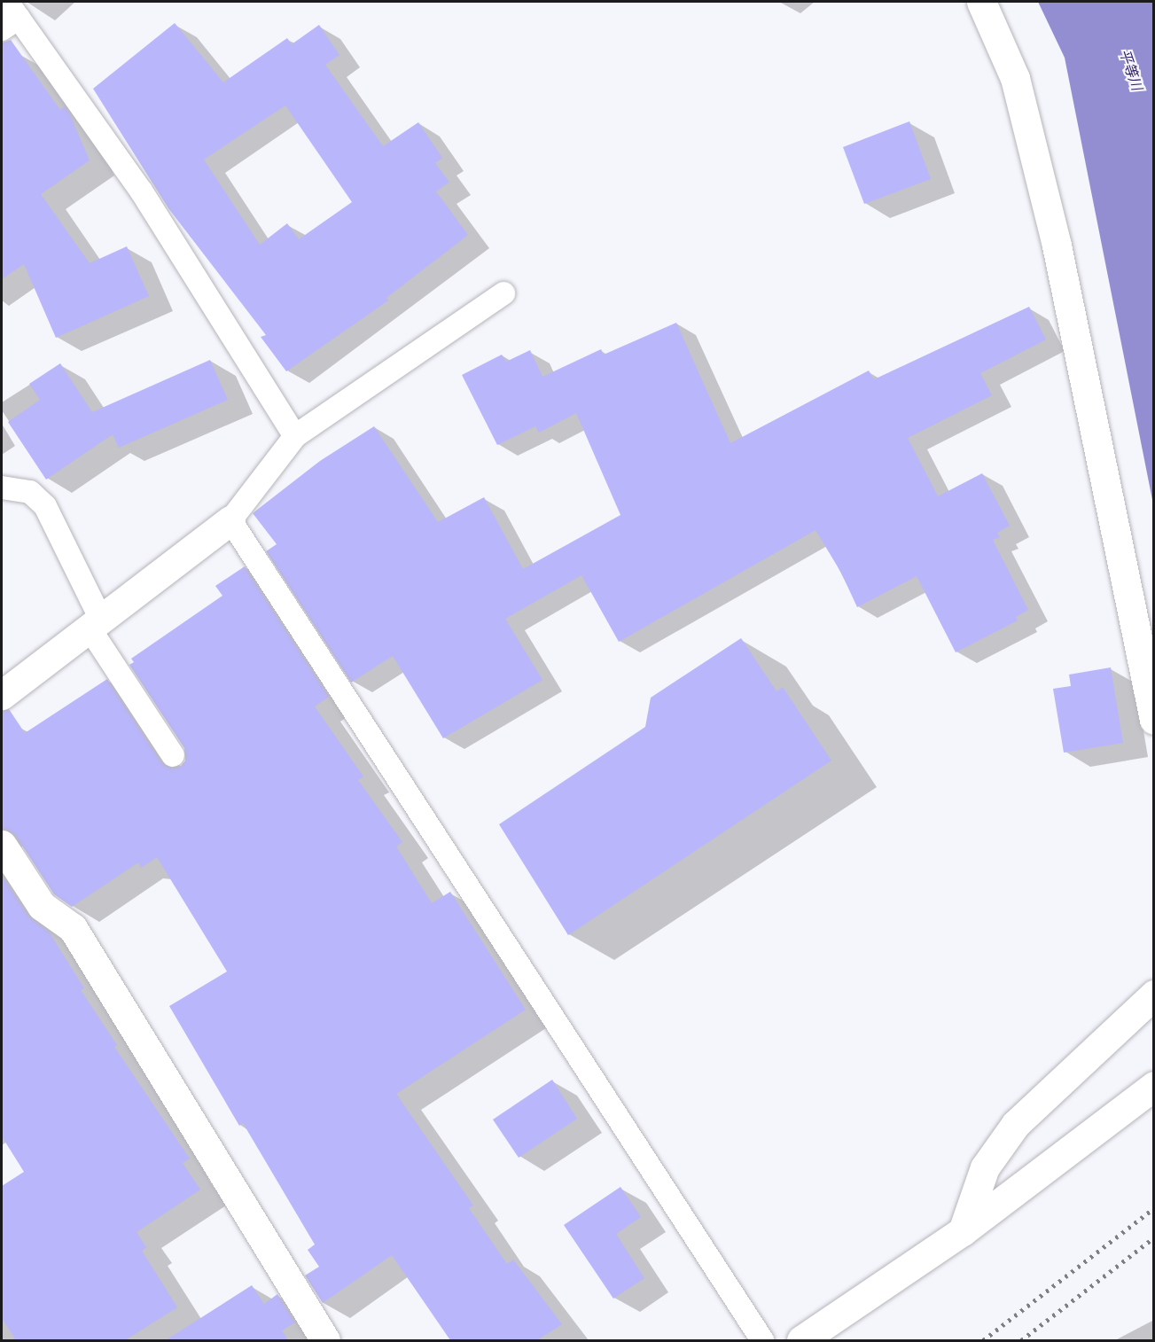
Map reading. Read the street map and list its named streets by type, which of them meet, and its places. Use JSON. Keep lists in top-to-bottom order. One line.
{"water":["平等川"]}
